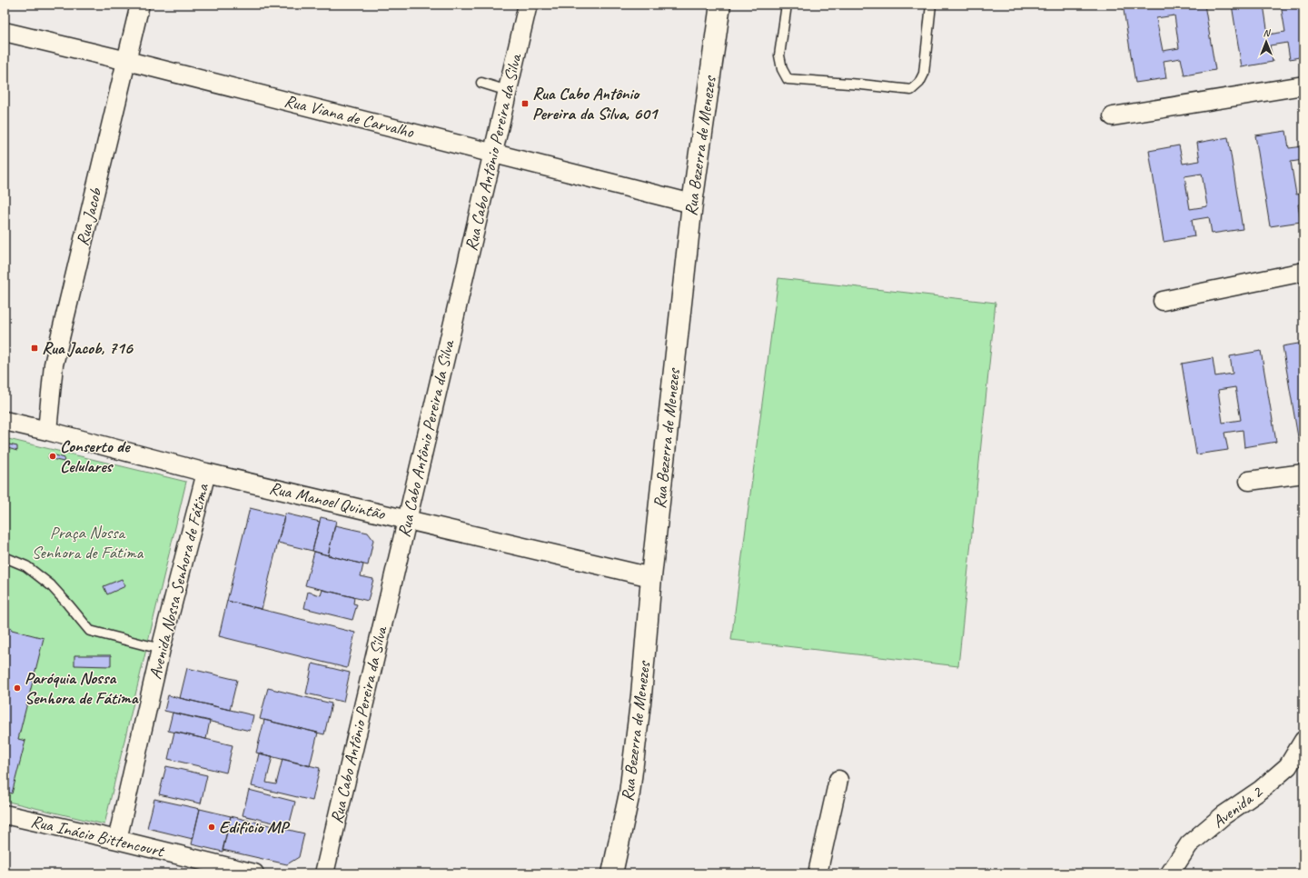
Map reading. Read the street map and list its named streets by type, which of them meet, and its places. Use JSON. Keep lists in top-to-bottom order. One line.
{"streets":{"street":["Rua Viana de Carvalho","Rua Bezerra de Menezes","Rua Cabo Antônio Pereira da Silva","Rua Jacob","Rua Manoel Quintão","Avenida Nossa Senhora de Fátima","Avenida 2","Rua Inácio Bittencourt"]},"crossings":[["Rua Viana de Carvalho","Rua Bezerra de Menezes"],["Rua Viana de Carvalho","Rua Cabo Antônio Pereira da Silva"],["Rua Viana de Carvalho","Rua Jacob"],["Rua Bezerra de Menezes","Rua Manoel Quintão"],["Rua Cabo Antônio Pereira da Silva","Rua Manoel Quintão"],["Rua Jacob","Rua Manoel Quintão"],["Rua Manoel Quintão","Avenida Nossa Senhora de Fátima"],["Avenida Nossa Senhora de Fátima","Rua Inácio Bittencourt"]],"parks":["Praça Nossa Senhora de Fátima"],"places":{"transit":["Rua Cabo Antônio Pereira da Silva, 601","Rua Jacob, 716"],"other":["Conserto de Celulares","Paróquia Nossa Senhora de Fátima","Edifício MP"]},"north":"top"}
